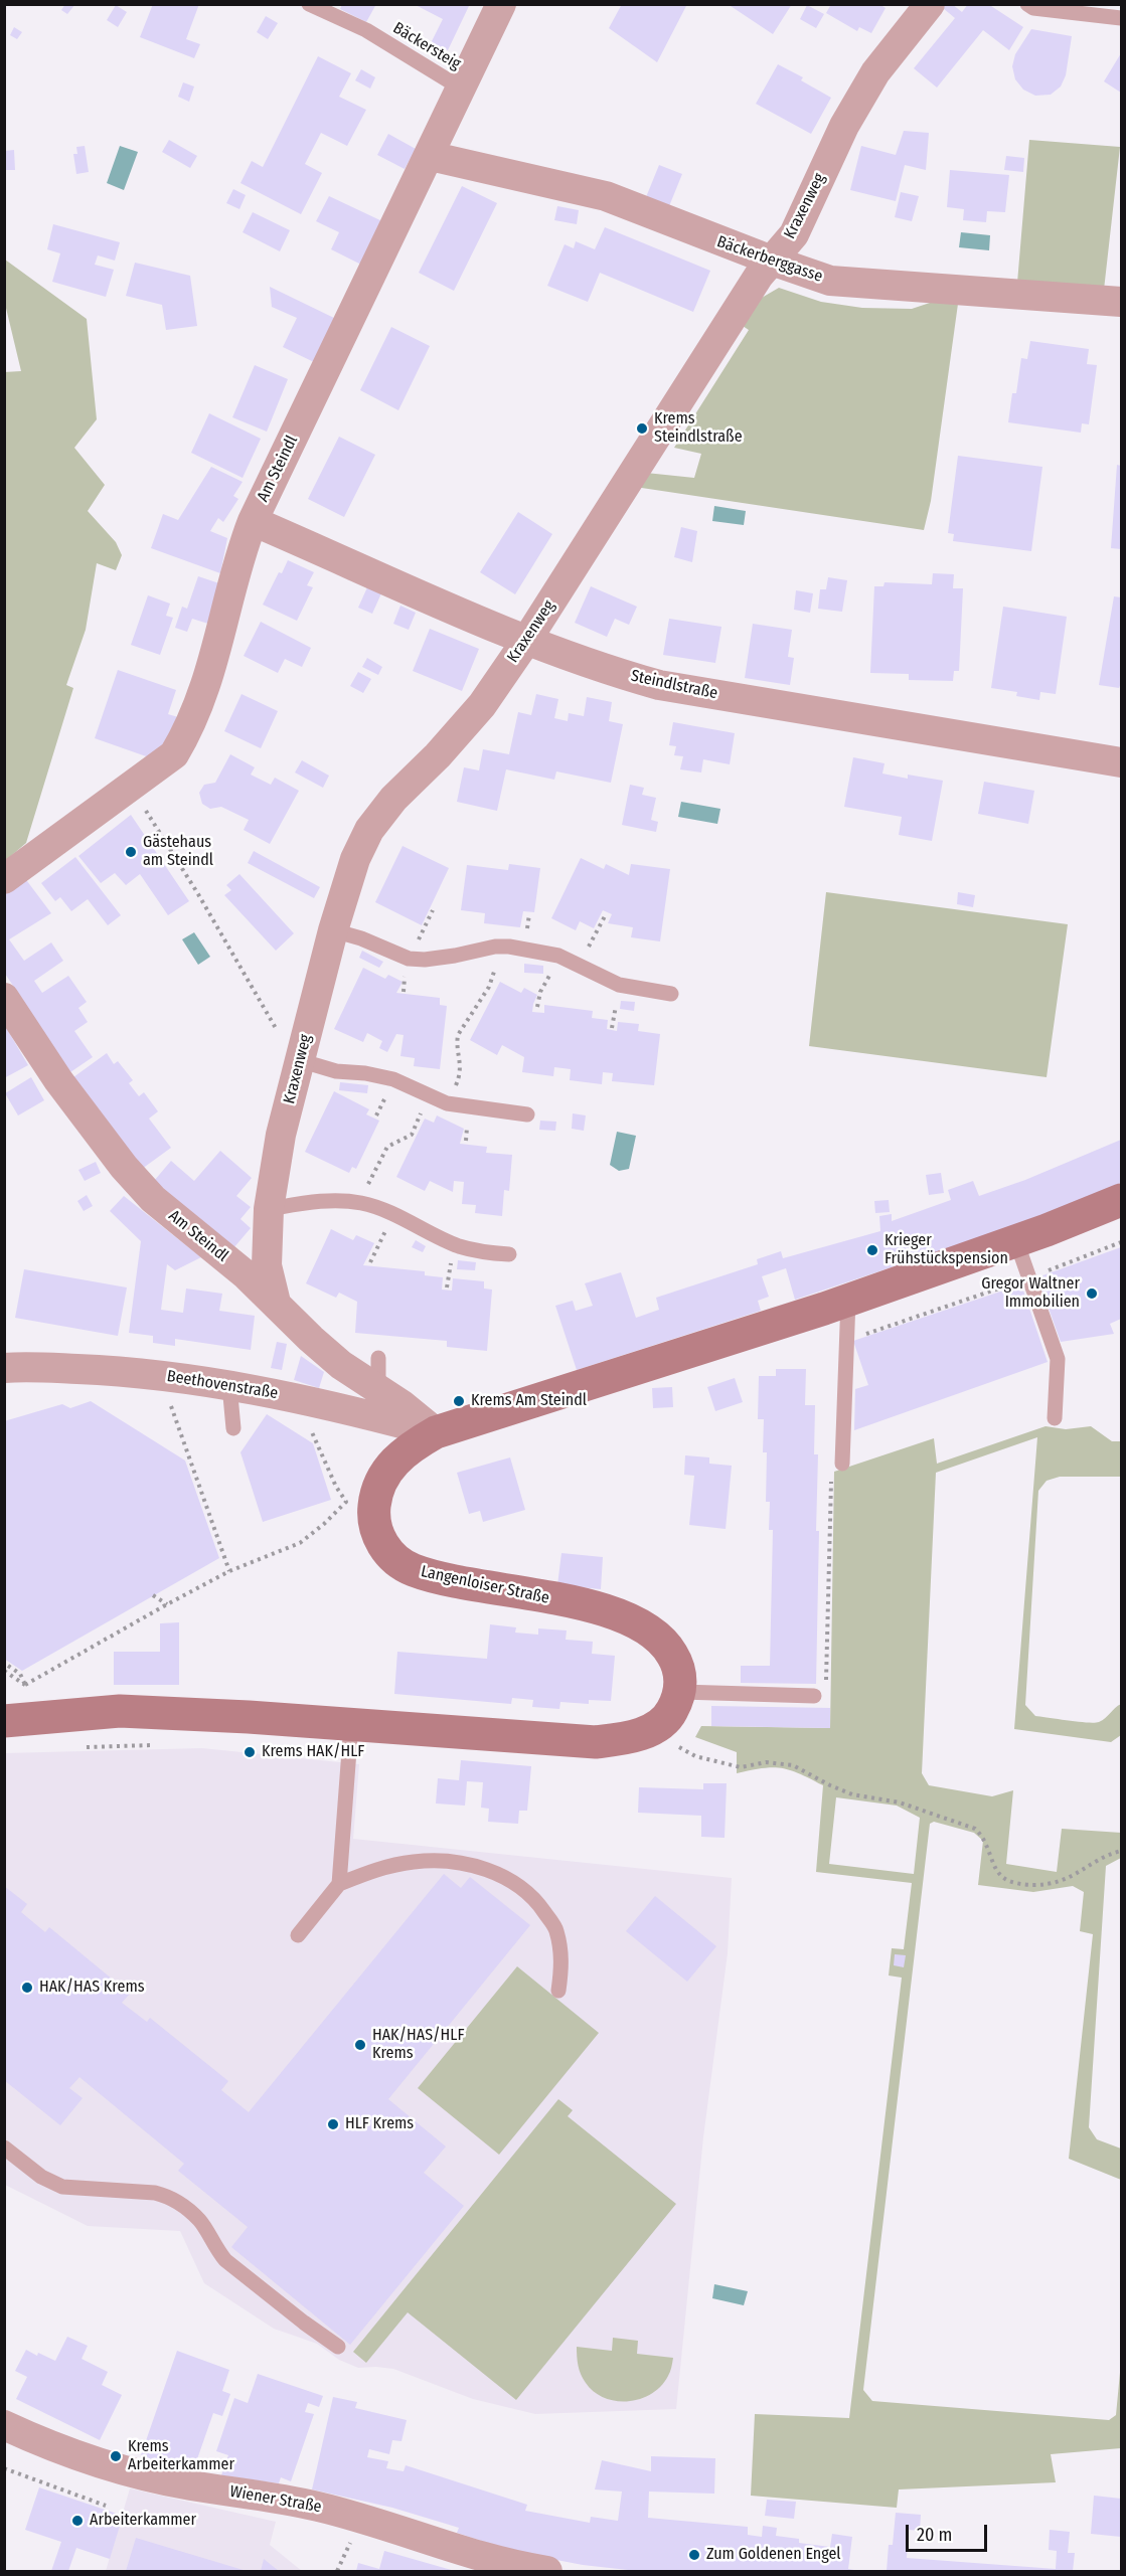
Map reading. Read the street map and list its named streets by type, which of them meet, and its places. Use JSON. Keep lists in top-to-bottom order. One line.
{"streets":{"street":["Kraxenweg","Bäckerberggasse","Am Steindl","Steindlstraße","Beethovenstraße","Langenloiser Straße","Wiener Straße"],"lane":["Bäckersteig"]},"crossings":[["Bäckersteig","Am Steindl"],["Kraxenweg","Bäckerberggasse"],["Kraxenweg","Am Steindl"],["Kraxenweg","Steindlstraße"],["Bäckerberggasse","Am Steindl"],["Am Steindl","Steindlstraße"],["Am Steindl","Beethovenstraße"],["Am Steindl","Langenloiser Straße"],["Beethovenstraße","Langenloiser Straße"]],"places":["Krems Steindlstraße","Gästehaus am Steindl","Krieger Frühstückspension","Gregor Waltner Immobilien","Krems Am Steindl","Krems HAK/HLF","HAK/HAS Krems","HAK/HAS/HLF Krems","HLF Krems","Krems Arbeiterkammer","Arbeiterkammer","Zum Goldenen Engel"],"scale_bar":"20 m"}
